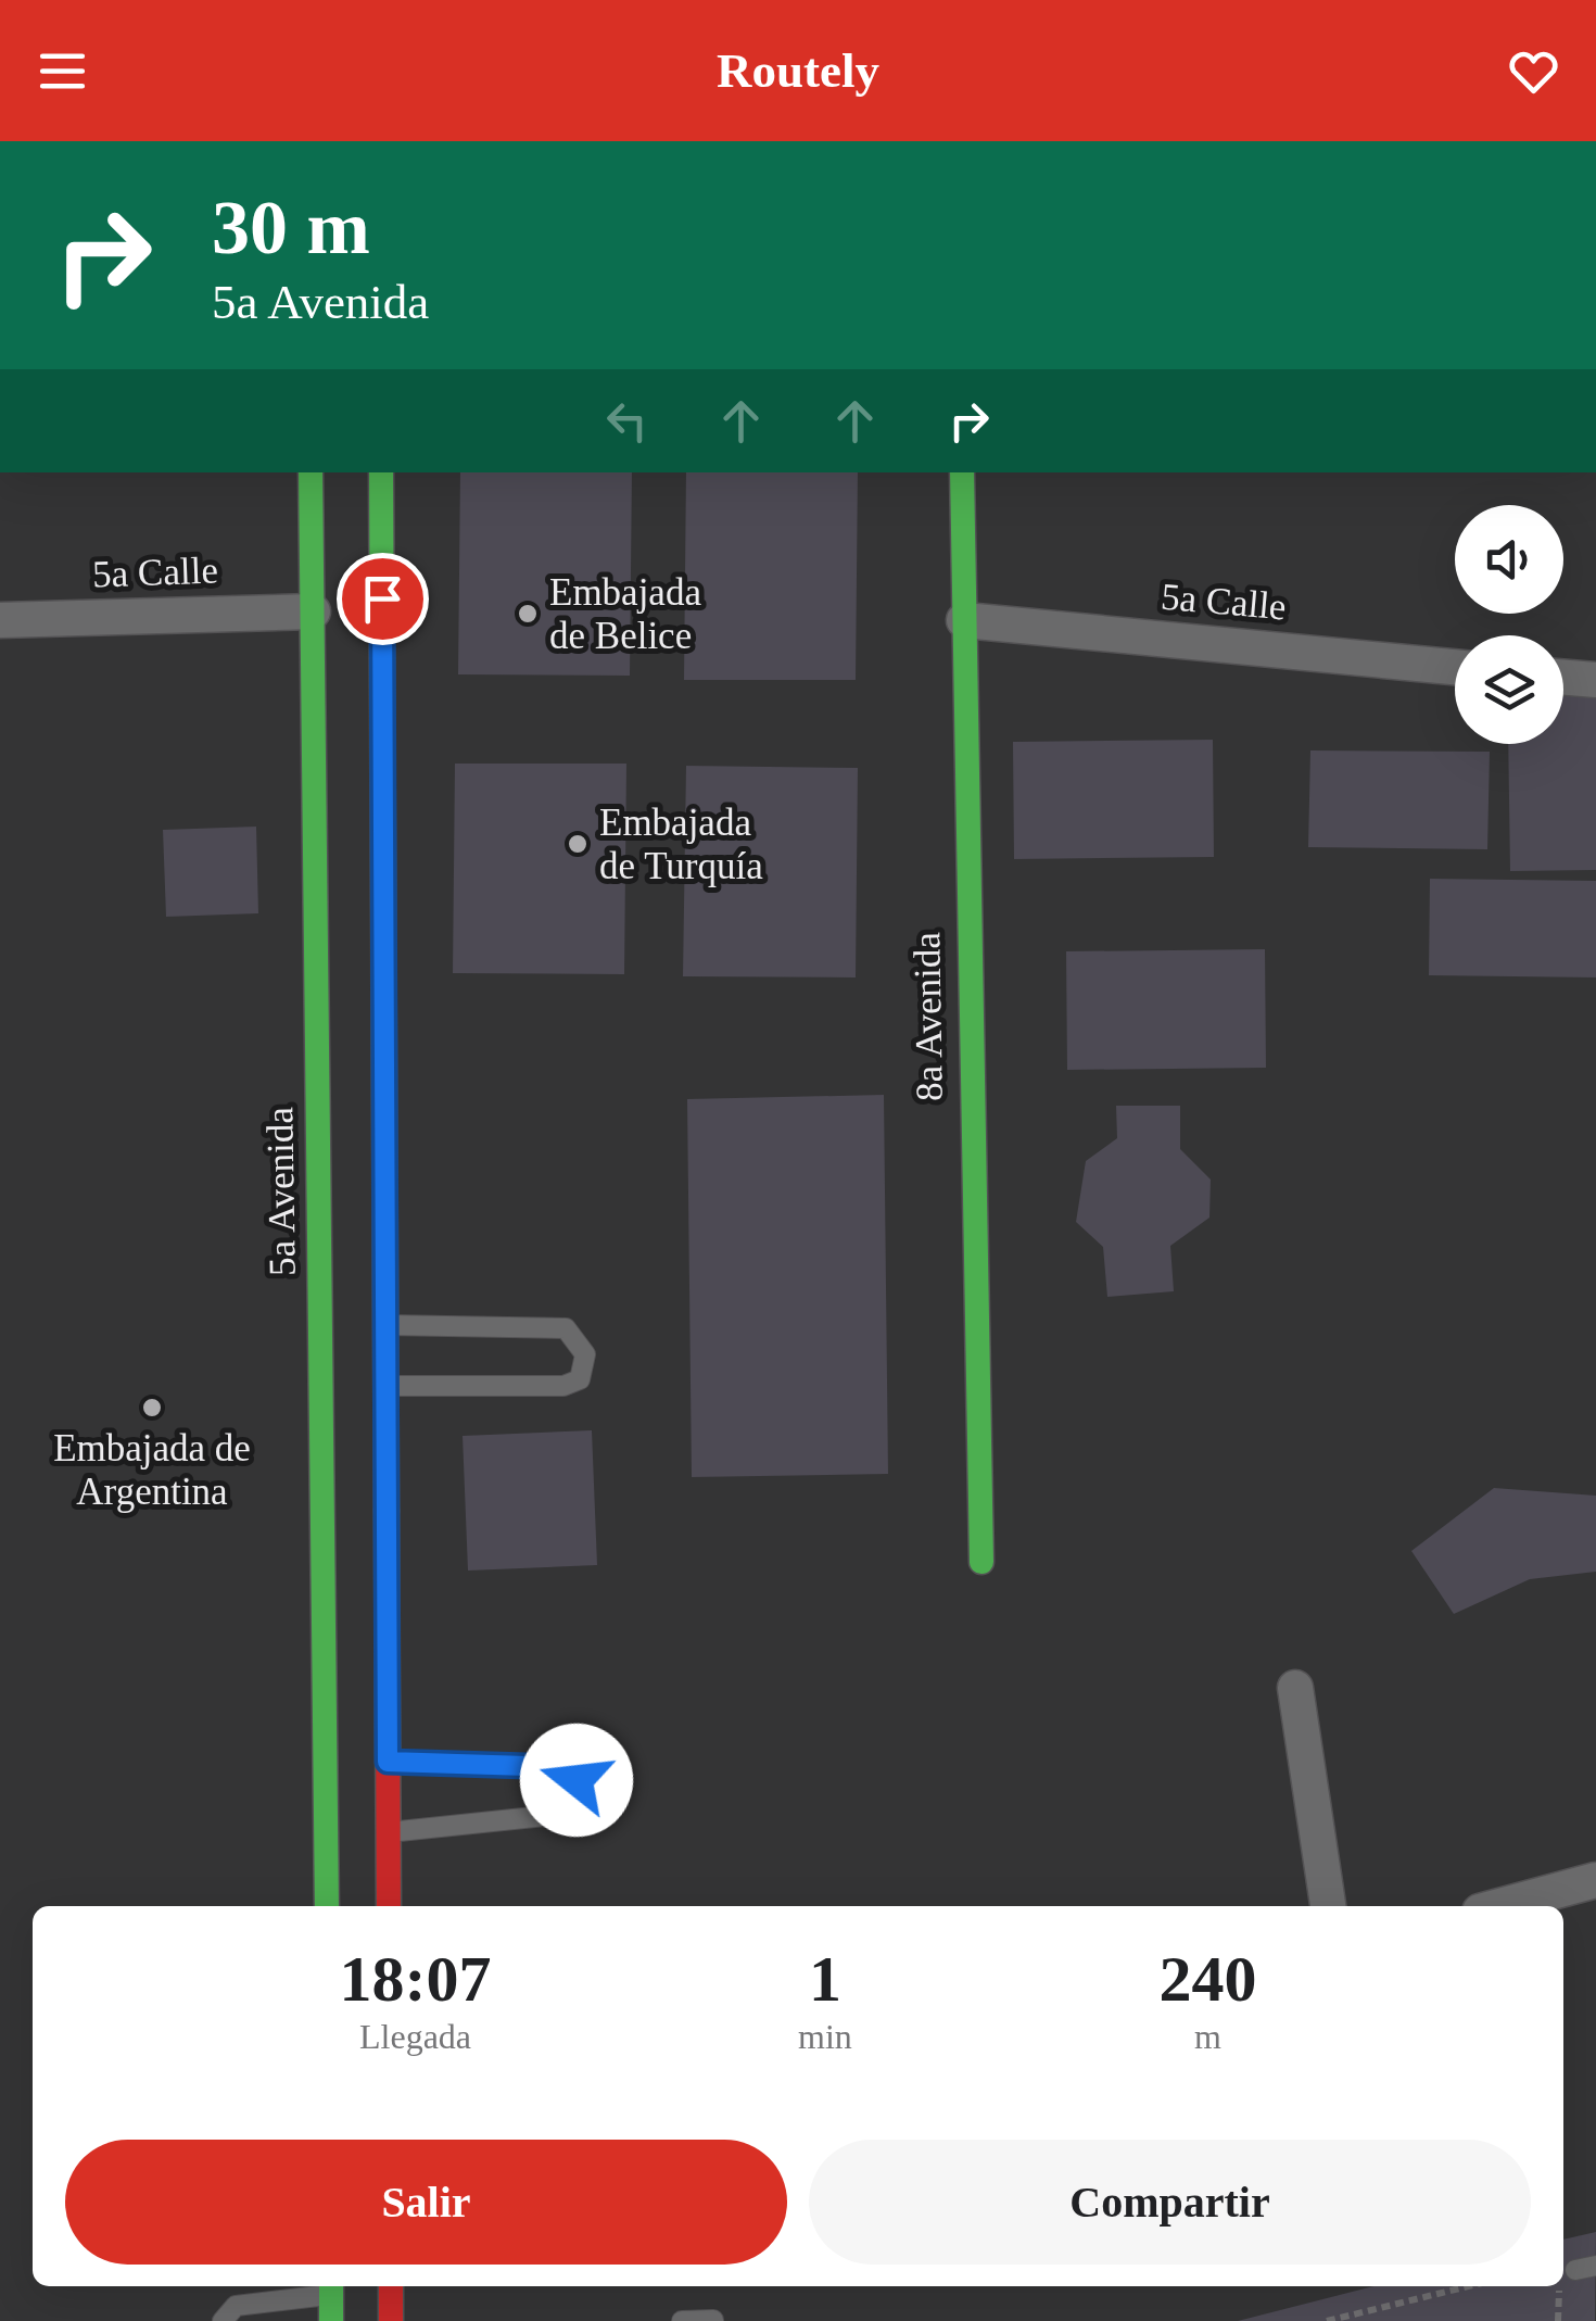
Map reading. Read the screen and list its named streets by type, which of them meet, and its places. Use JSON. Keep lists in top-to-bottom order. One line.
{"streets":{"street":["5a Calle","8a Avenida","5a Avenida"]},"crossings":[["5a Calle","8a Avenida"],["5a Calle","5a Avenida"]],"places":["Embajada de Belice","Embajada de Turquía","Embajada de Argentina"],"page":{"header":"Routely","turn":["30 m","5a Avenida"],"eta":["18:07","Llegada","1","min","240","m"],"buttons":["Salir","Compartir"]}}
